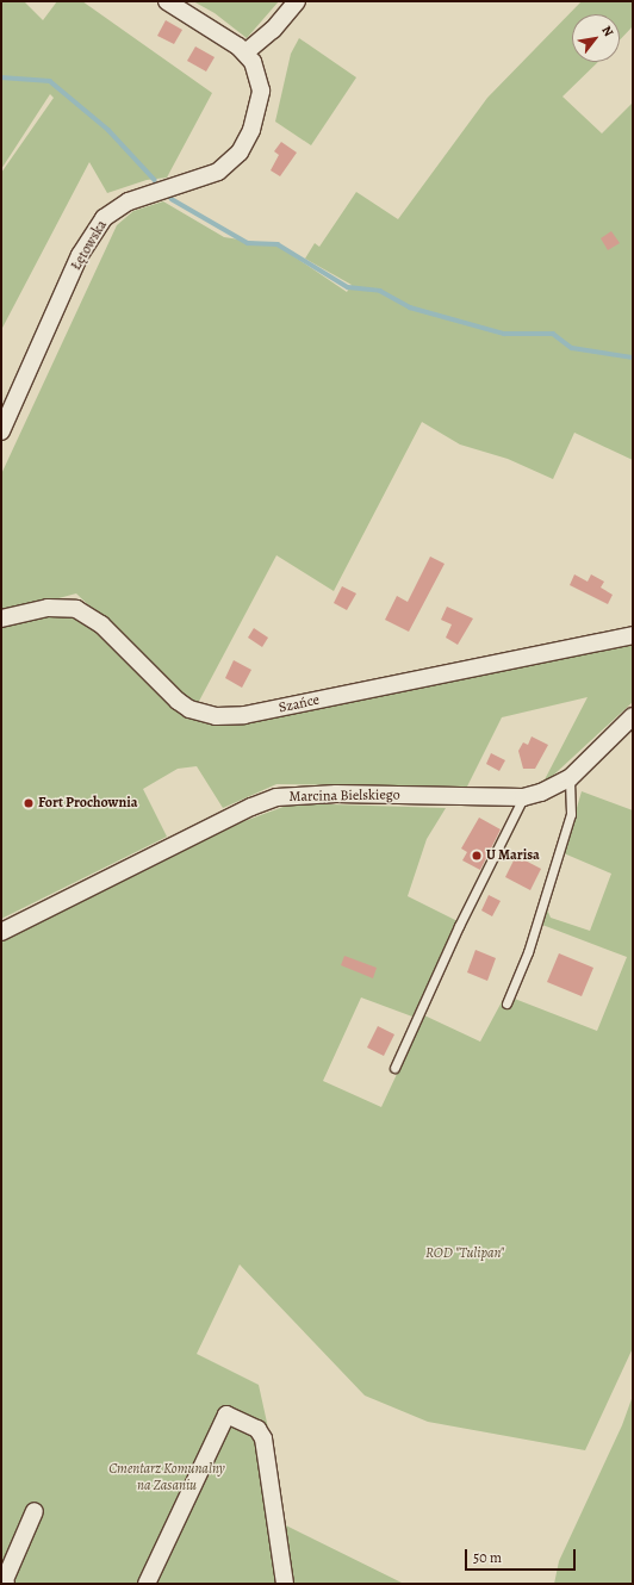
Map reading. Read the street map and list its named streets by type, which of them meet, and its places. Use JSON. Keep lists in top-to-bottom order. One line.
{"streets":{"street":["Łętowska","Szańce","Marcina Bielskiego"]},"parks":["ROD \"Tulipan\"","Cmentarz Komunalny na Zasaniu"],"places":["Fort Prochownia","U Marisa"],"scale_bar":"50 m","north":"top right"}
